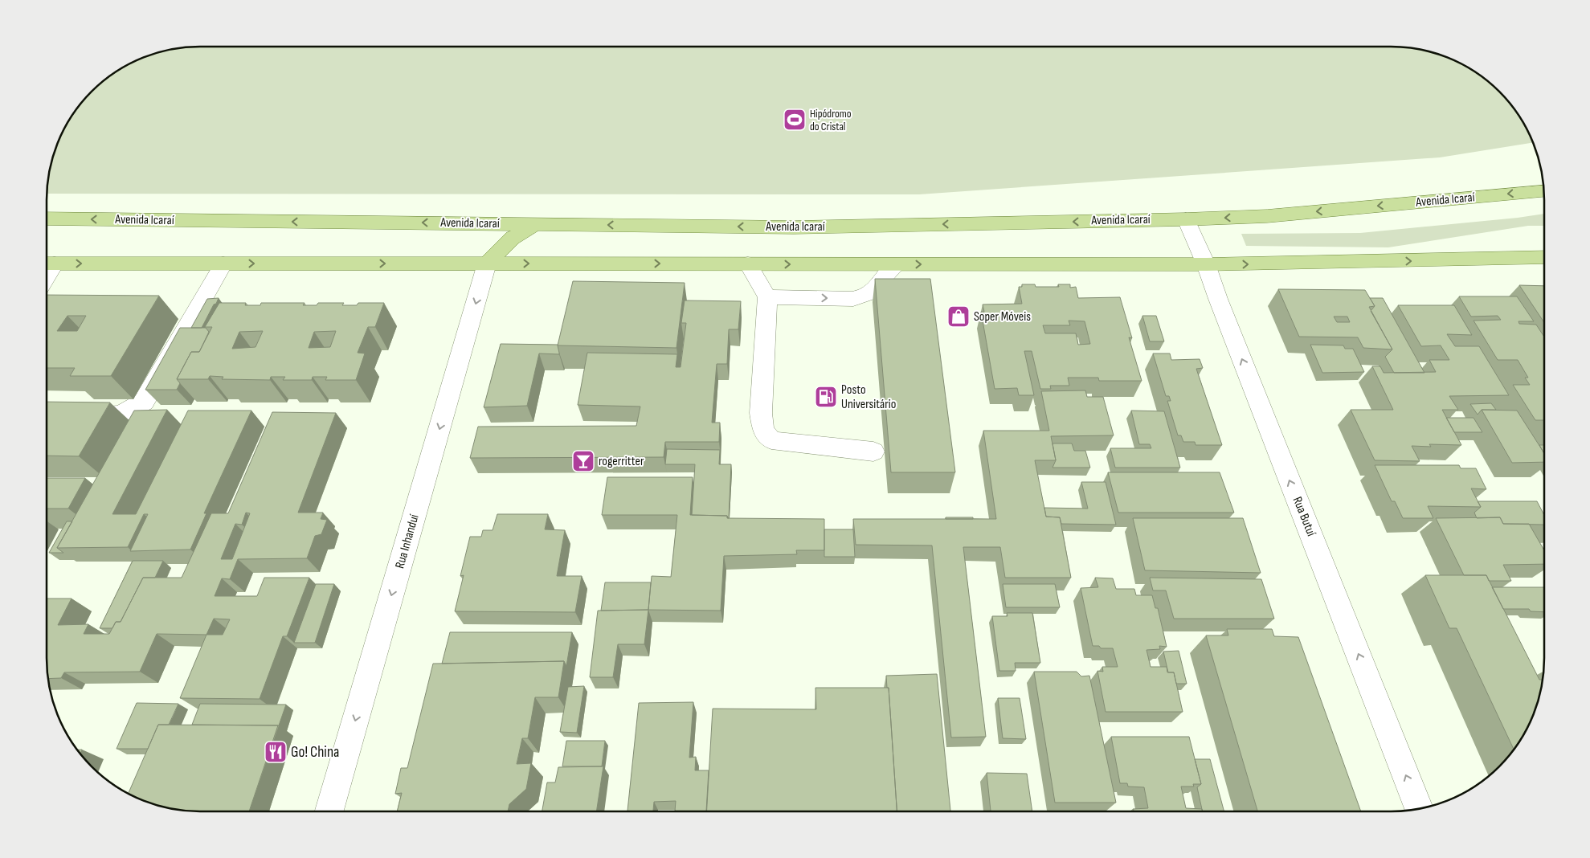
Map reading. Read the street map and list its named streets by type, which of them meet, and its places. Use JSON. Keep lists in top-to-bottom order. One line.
{"streets":{"main road":["Avenida Icaraí"],"street":["Rua Butuí","Rua Inhanduí"]},"crossings":[["Avenida Icaraí","Rua Butuí"]],"one_way":["Rua Butuí","Rua Inhanduí"],"places":{"sports":["Hipódromo do Cristal"],"shop":["Soper Móveis"],"fuel station":["Posto Universitário"],"bar":["rogerritter"],"restaurant":["Go! China"]}}
